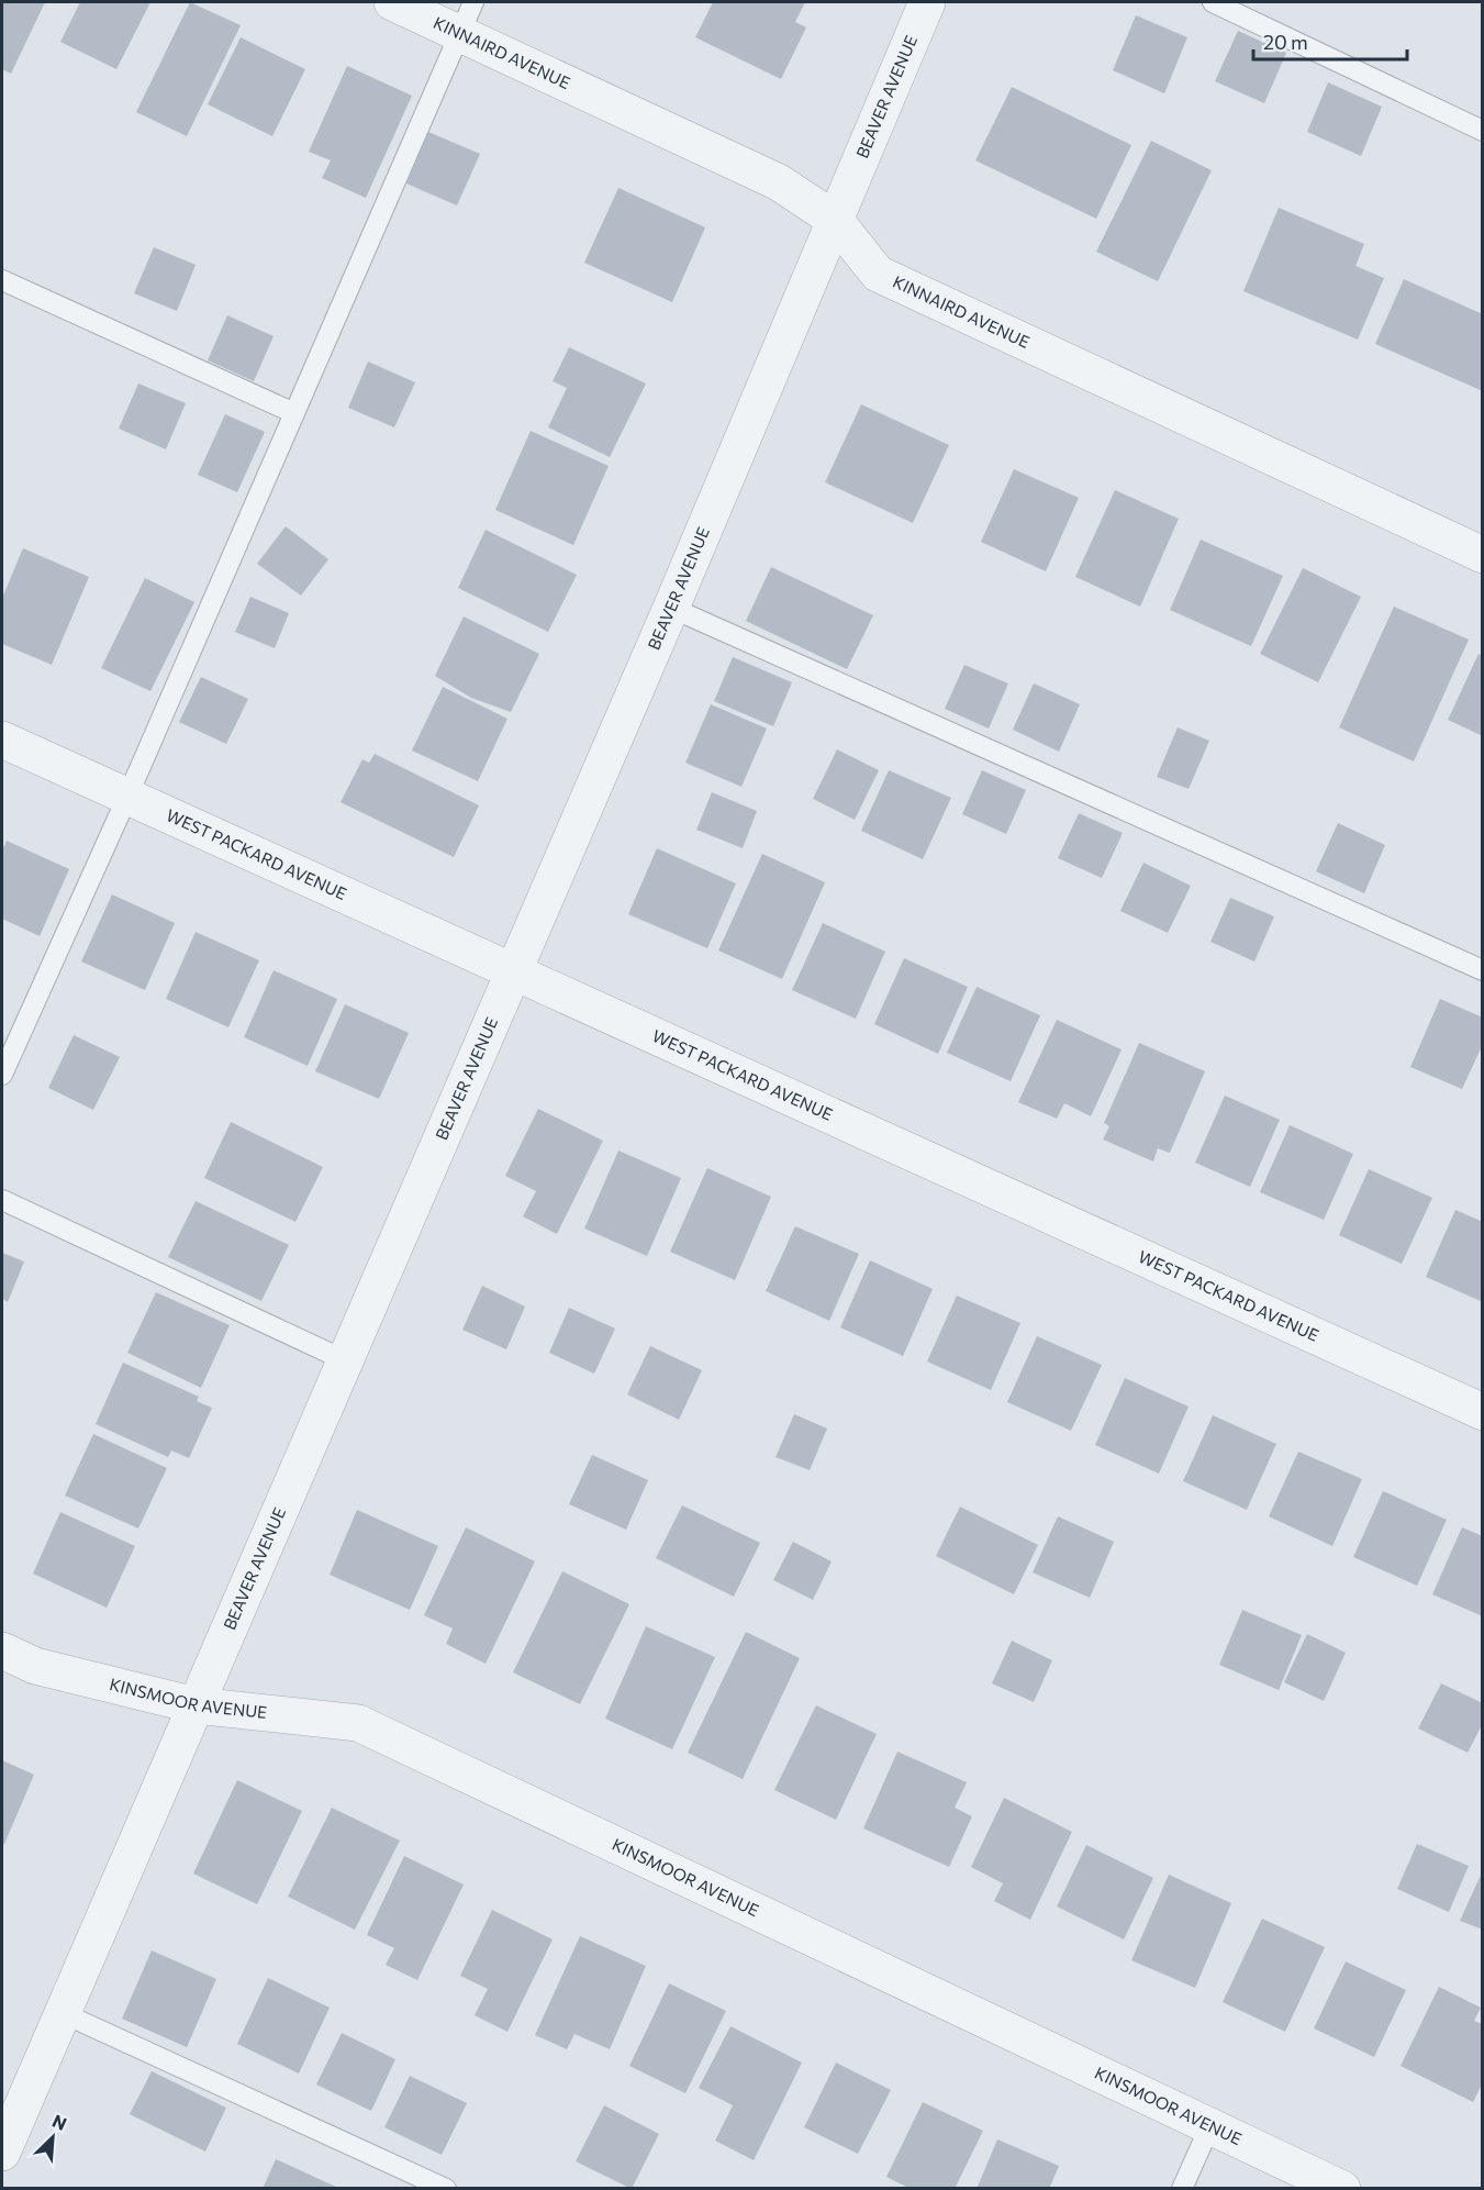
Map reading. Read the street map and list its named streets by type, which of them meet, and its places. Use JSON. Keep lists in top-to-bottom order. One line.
{"streets":{"street":["KINNAIRD AVENUE","BEAVER AVENUE","WEST PACKARD AVENUE","KINSMOOR AVENUE"]},"crossings":[["KINNAIRD AVENUE","BEAVER AVENUE"],["BEAVER AVENUE","WEST PACKARD AVENUE"],["BEAVER AVENUE","KINSMOOR AVENUE"]],"scale_bar":"20 m","north":"top right"}
